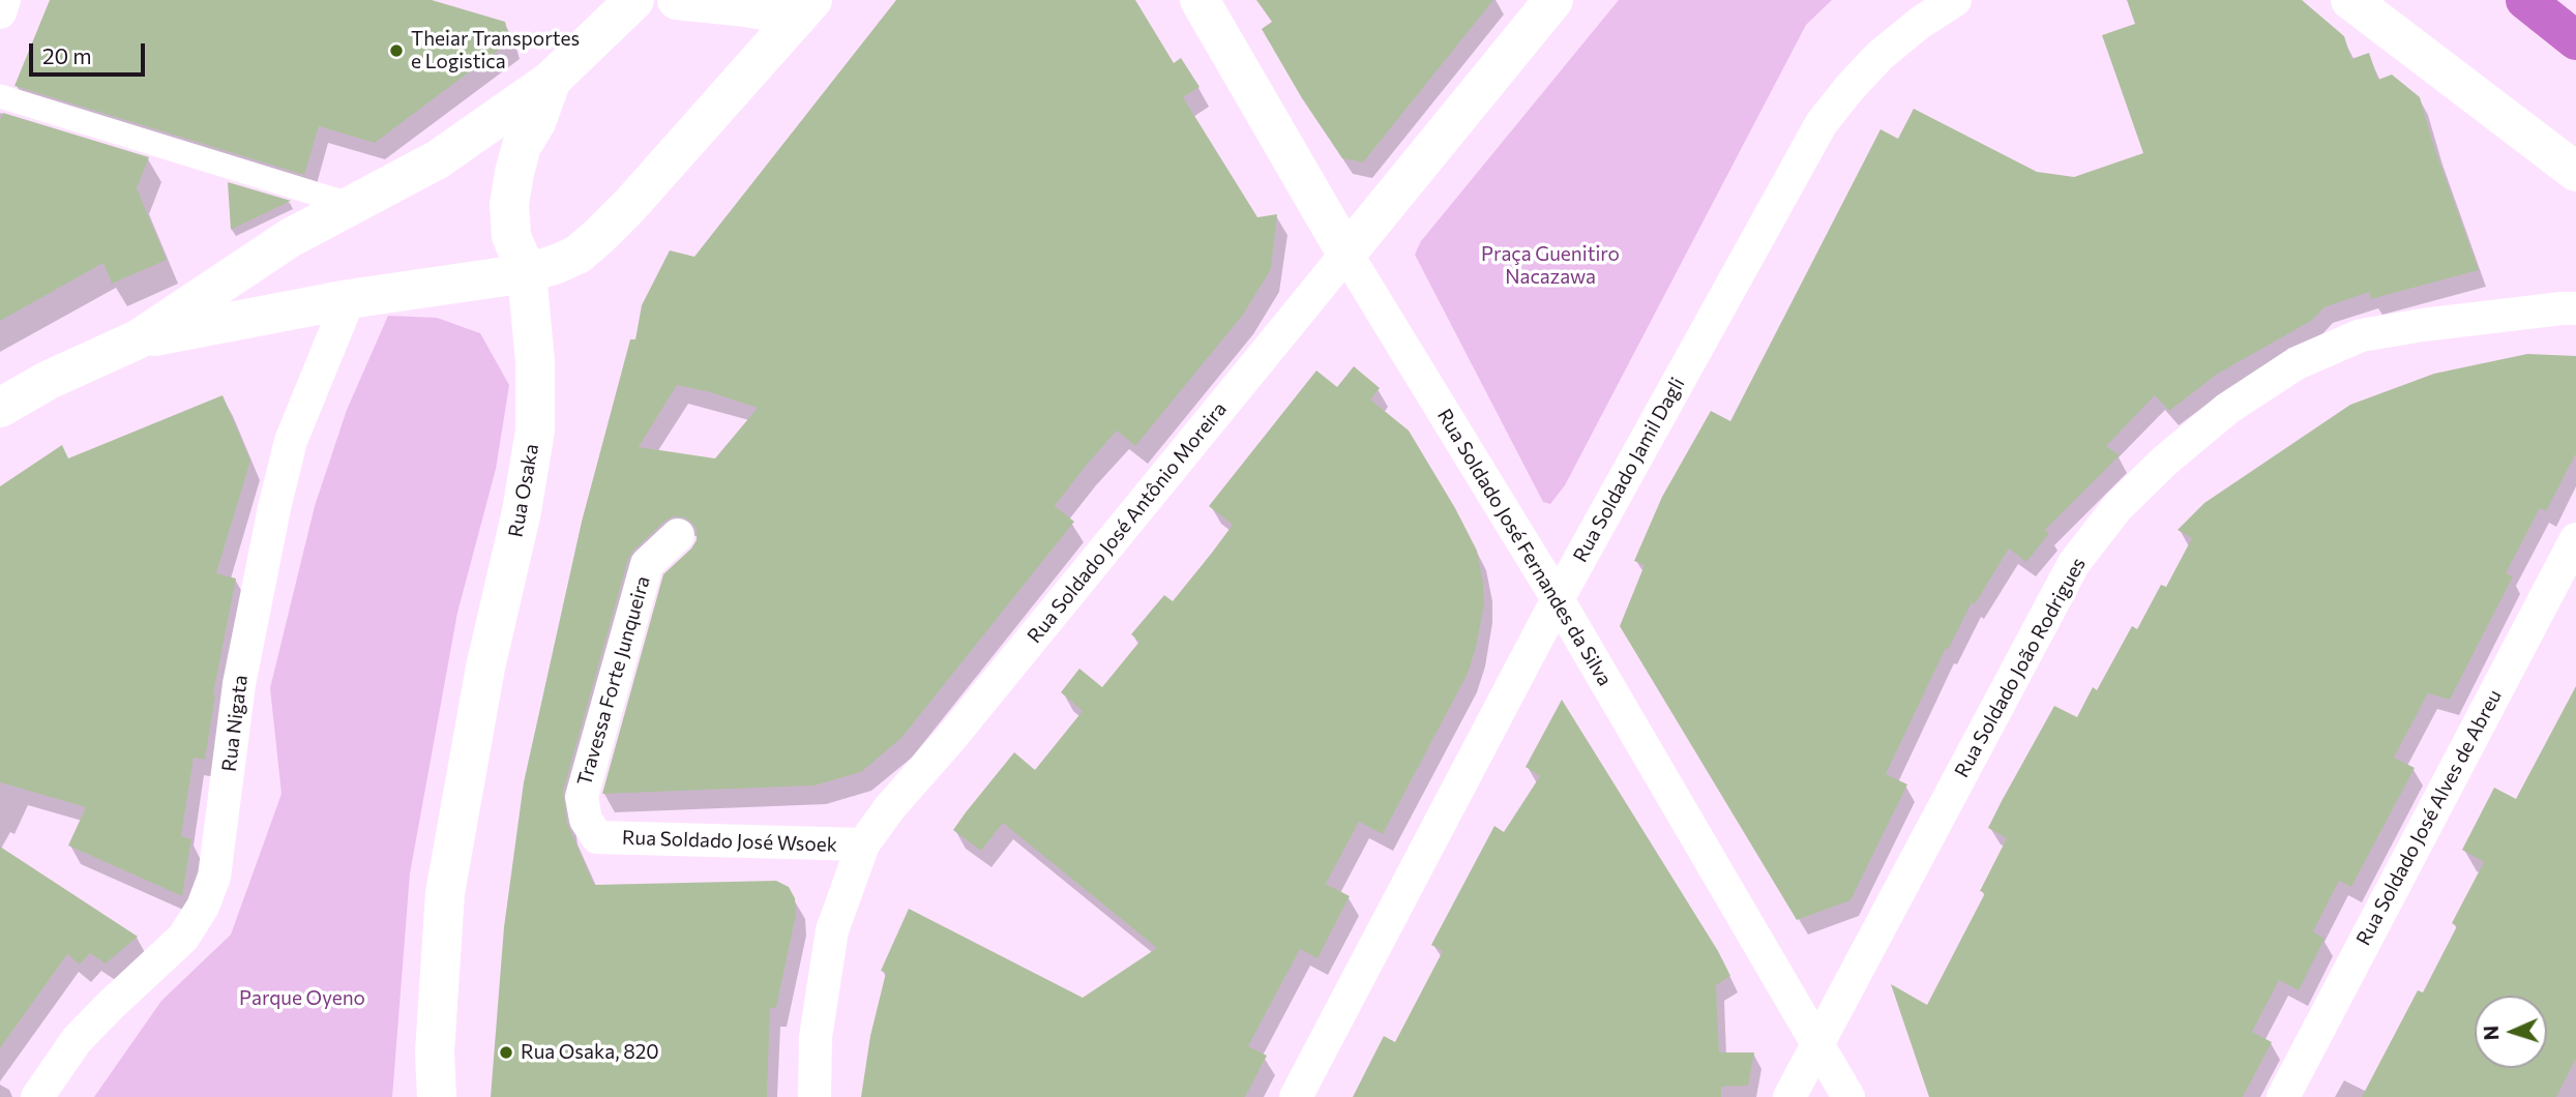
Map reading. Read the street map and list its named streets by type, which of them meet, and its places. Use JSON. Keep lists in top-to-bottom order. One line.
{"streets":{"street":["Rua Soldado Jamil Dagli","Rua Osaka","Rua Soldado José Antônio Moreira","Rua Soldado José Fernandes da Silva","Rua Soldado João Rodrigues","Travessa Forte Junqueira","Rua Nigata","Rua Soldado José Alves de Abreu","Rua Soldado José Wsoek"]},"crossings":[["Rua Soldado Jamil Dagli","Rua Soldado José Fernandes da Silva"],["Rua Soldado José Antônio Moreira","Rua Soldado José Fernandes da Silva"],["Rua Soldado José Antônio Moreira","Rua Soldado José Wsoek"],["Rua Soldado José Fernandes da Silva","Rua Soldado João Rodrigues"],["Travessa Forte Junqueira","Rua Soldado José Wsoek"]],"parks":["Praça Guenitiro Nacazawa","Parque Oyeno"],"places":["Theiar Transportes e Logistica","Rua Osaka, 820"],"scale_bar":"20 m","north":"left"}
